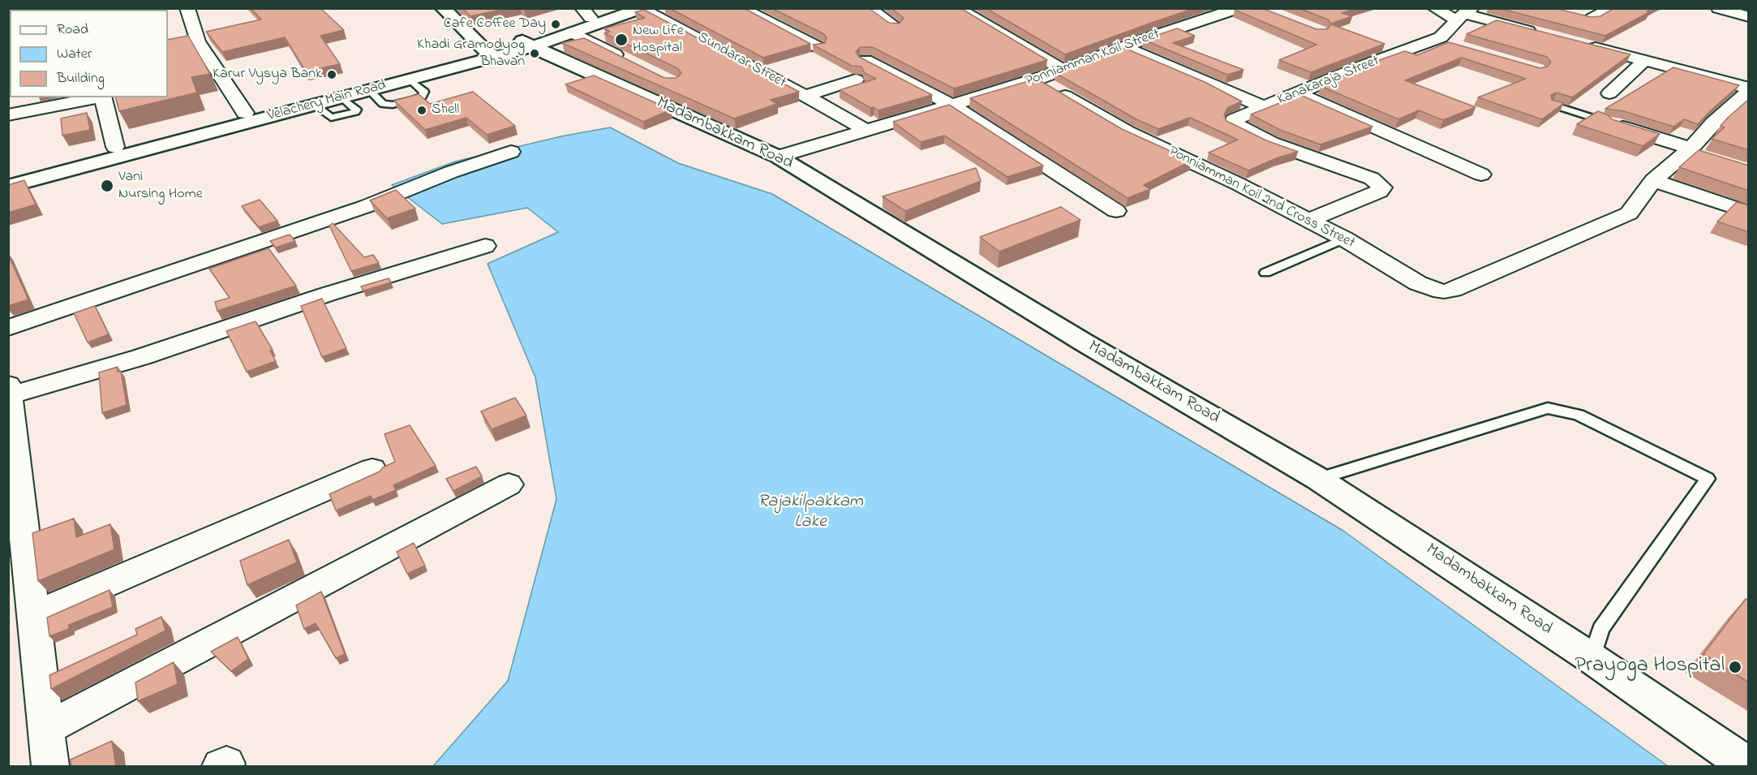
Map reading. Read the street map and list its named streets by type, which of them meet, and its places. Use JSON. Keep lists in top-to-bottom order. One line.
{"streets":{"street":["Ponniamman Koil Street","Sundarar Street","Kanakaraja Street","Velachery Main Road","Madambakkam Road","Ponniamman Koil 2nd Cross Street"]},"crossings":[["Ponniamman Koil Street","Sundarar Street"],["Ponniamman Koil Street","Kanakaraja Street"],["Ponniamman Koil Street","Madambakkam Road"],["Ponniamman Koil Street","Ponniamman Koil 2nd Cross Street"],["Sundarar Street","Velachery Main Road"],["Velachery Main Road","Madambakkam Road"]],"water":["Rajakilpakkam Lake"],"places":["Cafe Coffee Day","New Life Hospital","Khadi Gramodyog Bhavan","Karur Vysya Bank","Shell","Vani Nursing Home","Prayoga Hospital"],"legend":["Road","Water","Building"]}
